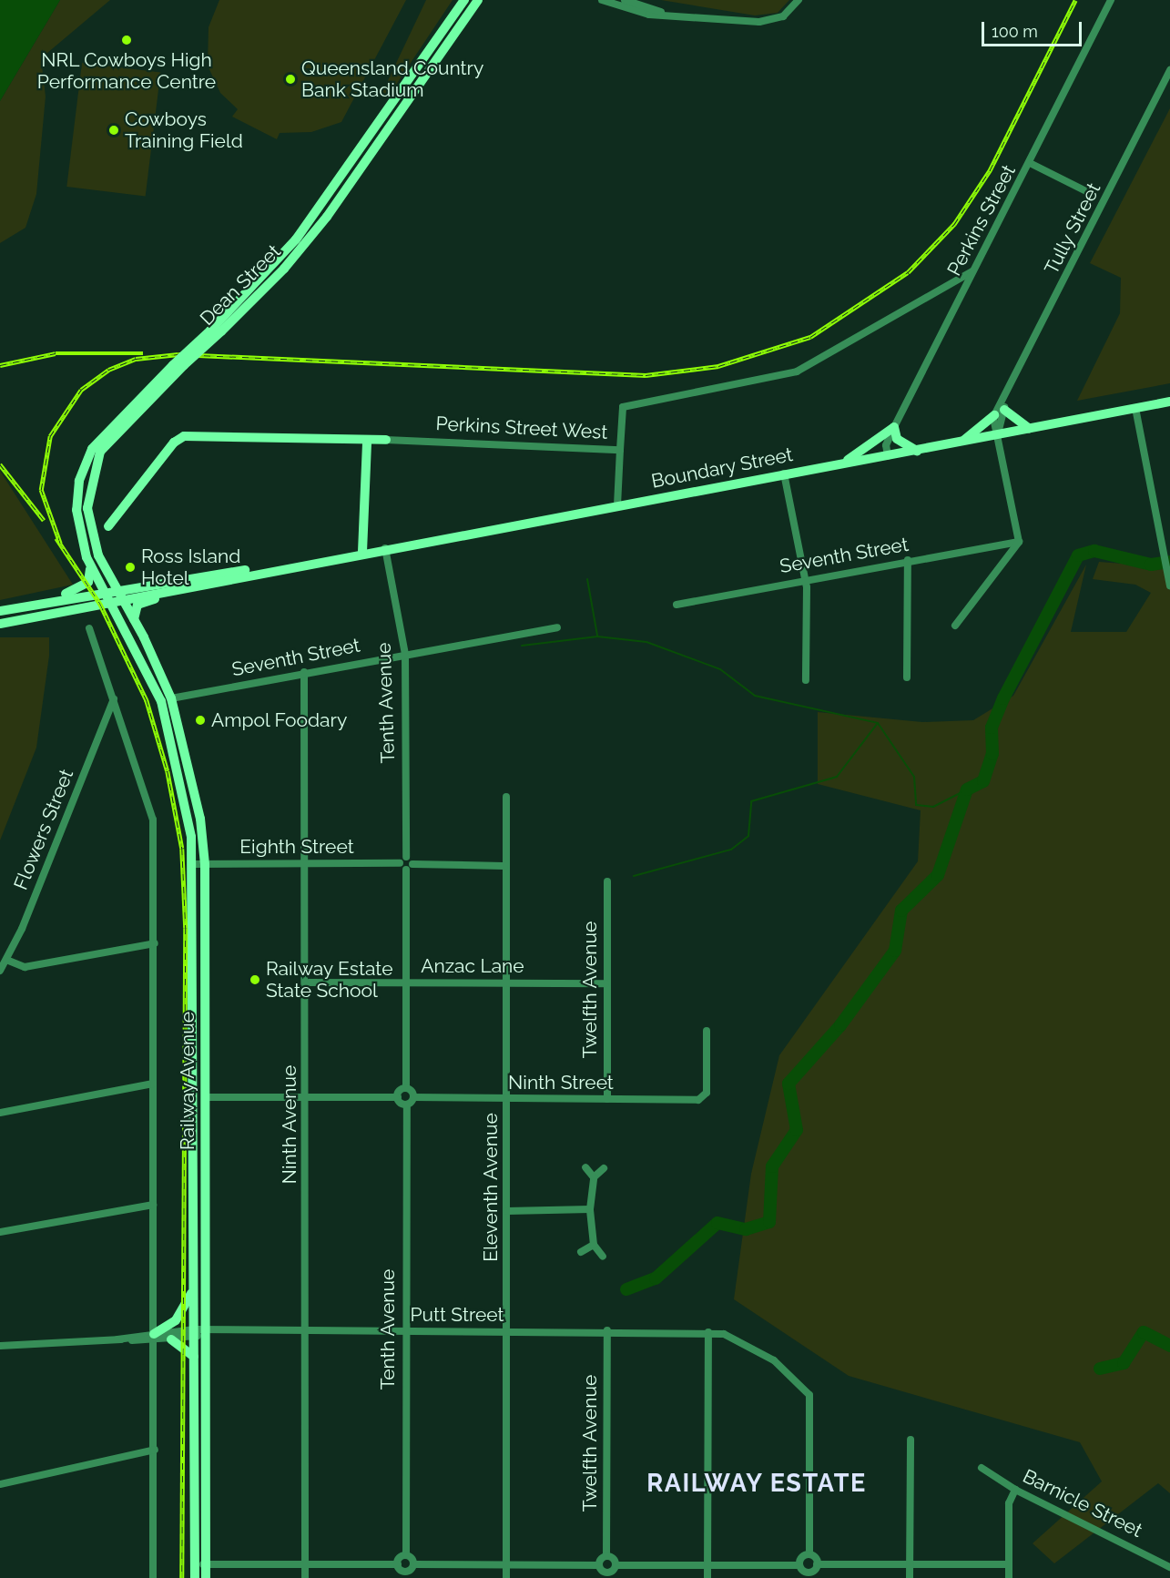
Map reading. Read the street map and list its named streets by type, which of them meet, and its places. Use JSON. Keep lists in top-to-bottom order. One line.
{"streets":{"main road":["Dean Street","Perkins Street West","Boundary Street","Railway Avenue"],"street":["Perkins Street","Tully Street","Seventh Street","Tenth Avenue","Flowers Street","Eighth Street","Anzac Lane","Twelfth Avenue","Ninth Street","Ninth Avenue","Eleventh Avenue","Putt Street","Barnicle Street"]},"crossings":[["Perkins Street","Perkins Street West"],["Perkins Street","Boundary Street"],["Tully Street","Boundary Street"],["Dean Street","Boundary Street"],["Dean Street","Railway Avenue"],["Boundary Street","Tenth Avenue"],["Boundary Street","Railway Avenue"],["Seventh Street","Tenth Avenue"],["Seventh Street","Railway Avenue"],["Seventh Street","Ninth Avenue"],["Tenth Avenue","Putt Street"],["Flowers Street","Railway Avenue"],["Eighth Street","Railway Avenue"],["Eighth Street","Ninth Avenue"],["Anzac Lane","Twelfth Avenue"],["Anzac Lane","Ninth Avenue"],["Anzac Lane","Eleventh Avenue"],["Twelfth Avenue","Ninth Street"],["Twelfth Avenue","Putt Street"],["Railway Avenue","Putt Street"],["Ninth Street","Eleventh Avenue"],["Ninth Avenue","Putt Street"],["Eleventh Avenue","Putt Street"]],"districts":["RAILWAY ESTATE"],"places":["NRL Cowboys High Performance Centre","Queensland Country Bank Stadium","Cowboys Training Field","Ross Island Hotel","Ampol Foodary","Railway Estate State School"],"scale_bar":"100 m"}
